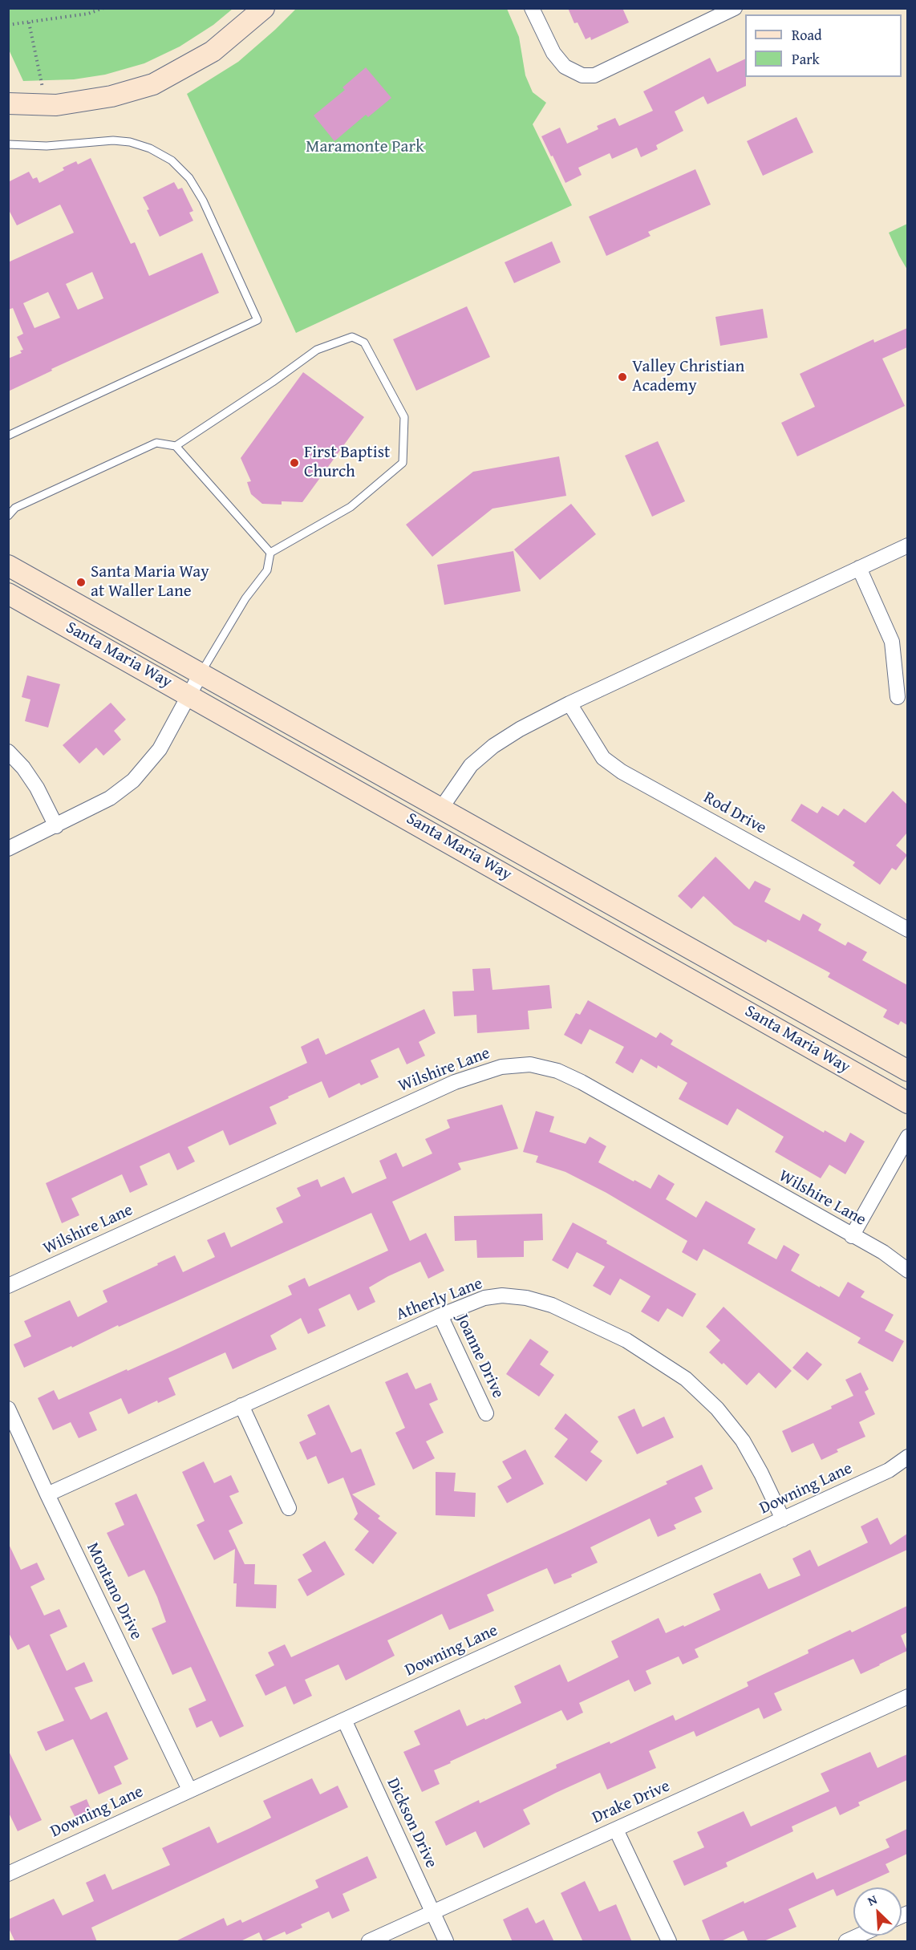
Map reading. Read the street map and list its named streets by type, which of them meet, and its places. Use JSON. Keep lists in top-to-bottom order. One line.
{"streets":{"main road":["Santa Maria Way"],"street":["Rod Drive","Wilshire Lane","Atherly Lane","Joanne Drive","Downing Lane","Montano Drive","Drake Drive","Dickson Drive"]},"crossings":[["Atherly Lane","Joanne Drive"],["Atherly Lane","Downing Lane"],["Atherly Lane","Montano Drive"],["Downing Lane","Montano Drive"],["Downing Lane","Dickson Drive"],["Drake Drive","Dickson Drive"]],"parks":["Maramonte Park"],"places":["Valley Christian Academy","First Baptist Church","Santa Maria Way at Waller Lane"],"legend":["Road","Park"],"north":"top left"}
